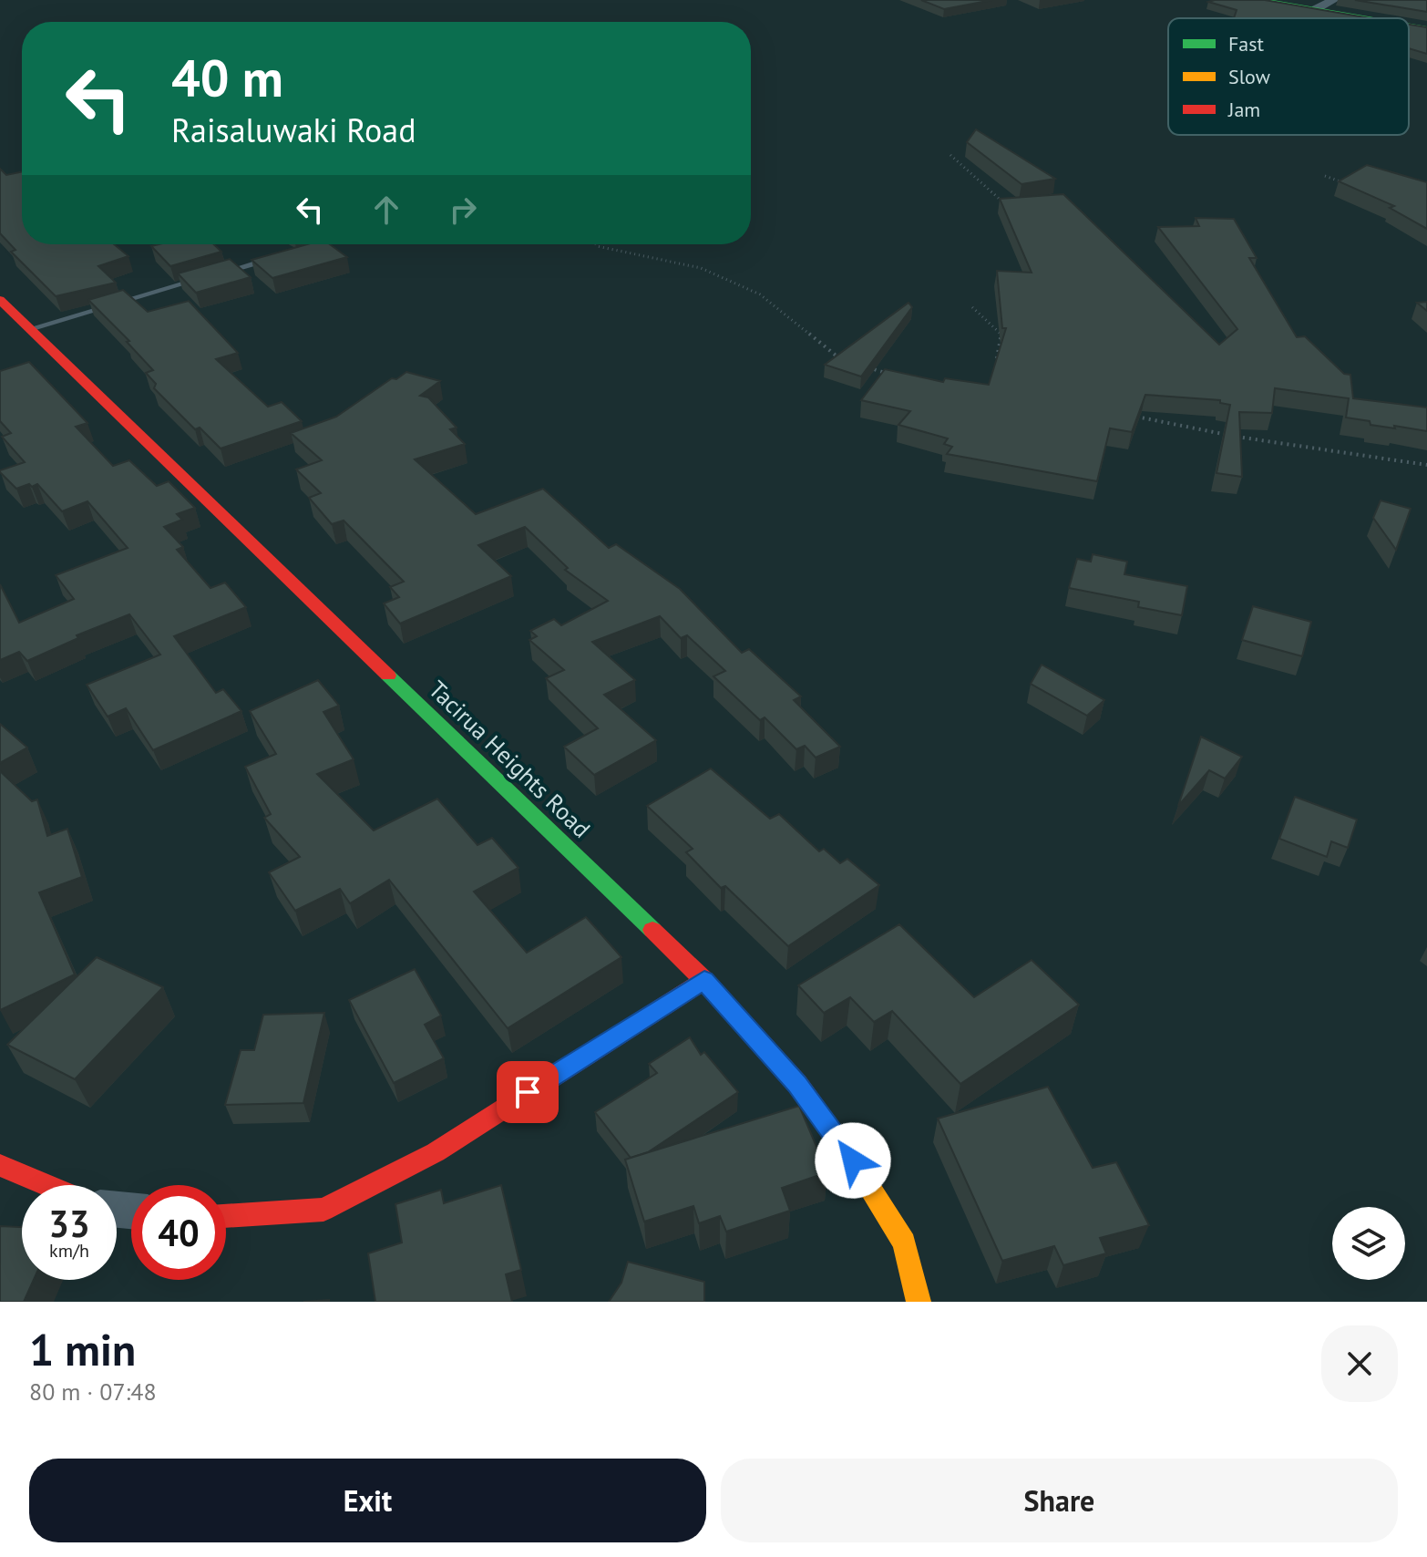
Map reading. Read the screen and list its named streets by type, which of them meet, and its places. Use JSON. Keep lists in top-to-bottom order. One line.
{"streets":{"street":["Tacirua Heights Road"]},"legend":["Fast","Slow","Jam"],"page":{"turn":["40 m","Raisaluwaki Road"],"speed":"33 km/h","limit":"40","heading":["1 min","80 m · 07:48"],"buttons":["Exit","Share"]}}
